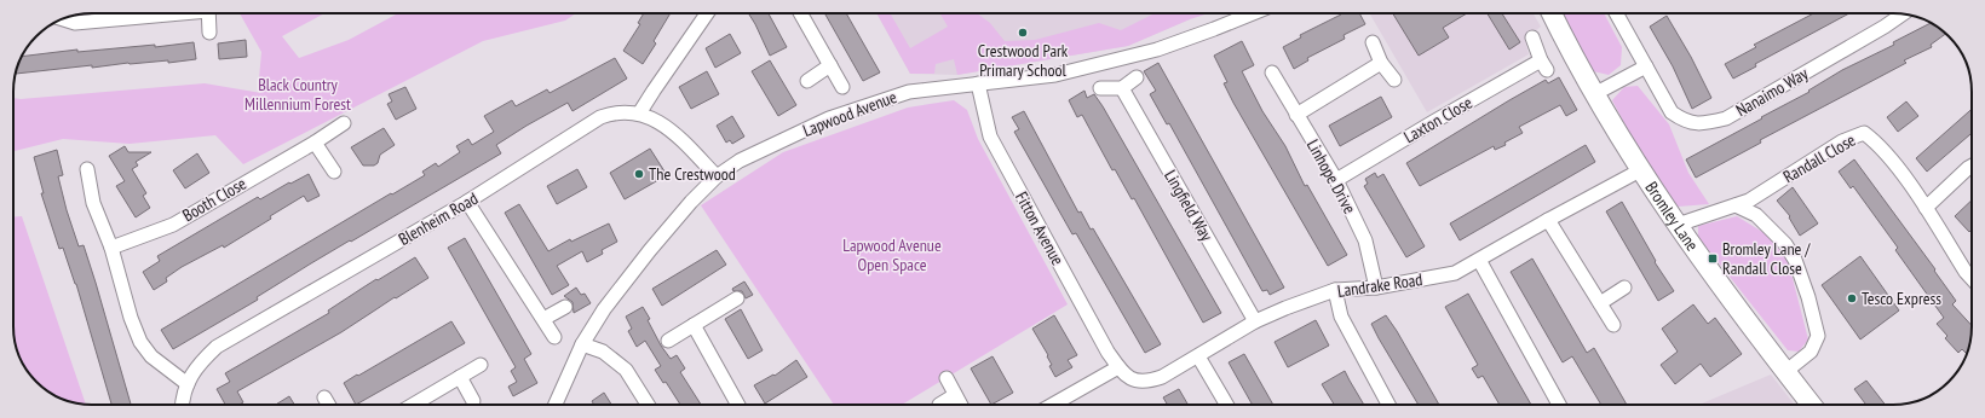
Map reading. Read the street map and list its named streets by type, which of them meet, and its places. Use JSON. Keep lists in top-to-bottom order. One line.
{"streets":{"street":["Nanaimo Way","Lapwood Avenue","Laxton Close","Randall Close","Linhope Drive","Booth Close","Lingfield Way","Bromley Lane","Blenheim Road","Fitton Avenue","Landrake Road"]},"crossings":[["Lapwood Avenue","Blenheim Road"],["Lapwood Avenue","Fitton Avenue"],["Laxton Close","Linhope Drive"],["Randall Close","Bromley Lane"],["Linhope Drive","Landrake Road"],["Lingfield Way","Landrake Road"],["Bromley Lane","Landrake Road"],["Fitton Avenue","Landrake Road"]],"parks":["Black Country Millennium Forest","Lapwood Avenue Open Space"],"places":{"other":["Crestwood Park Primary School","The Crestwood","Tesco Express"],"transit":["Bromley Lane / Randall Close"]}}
